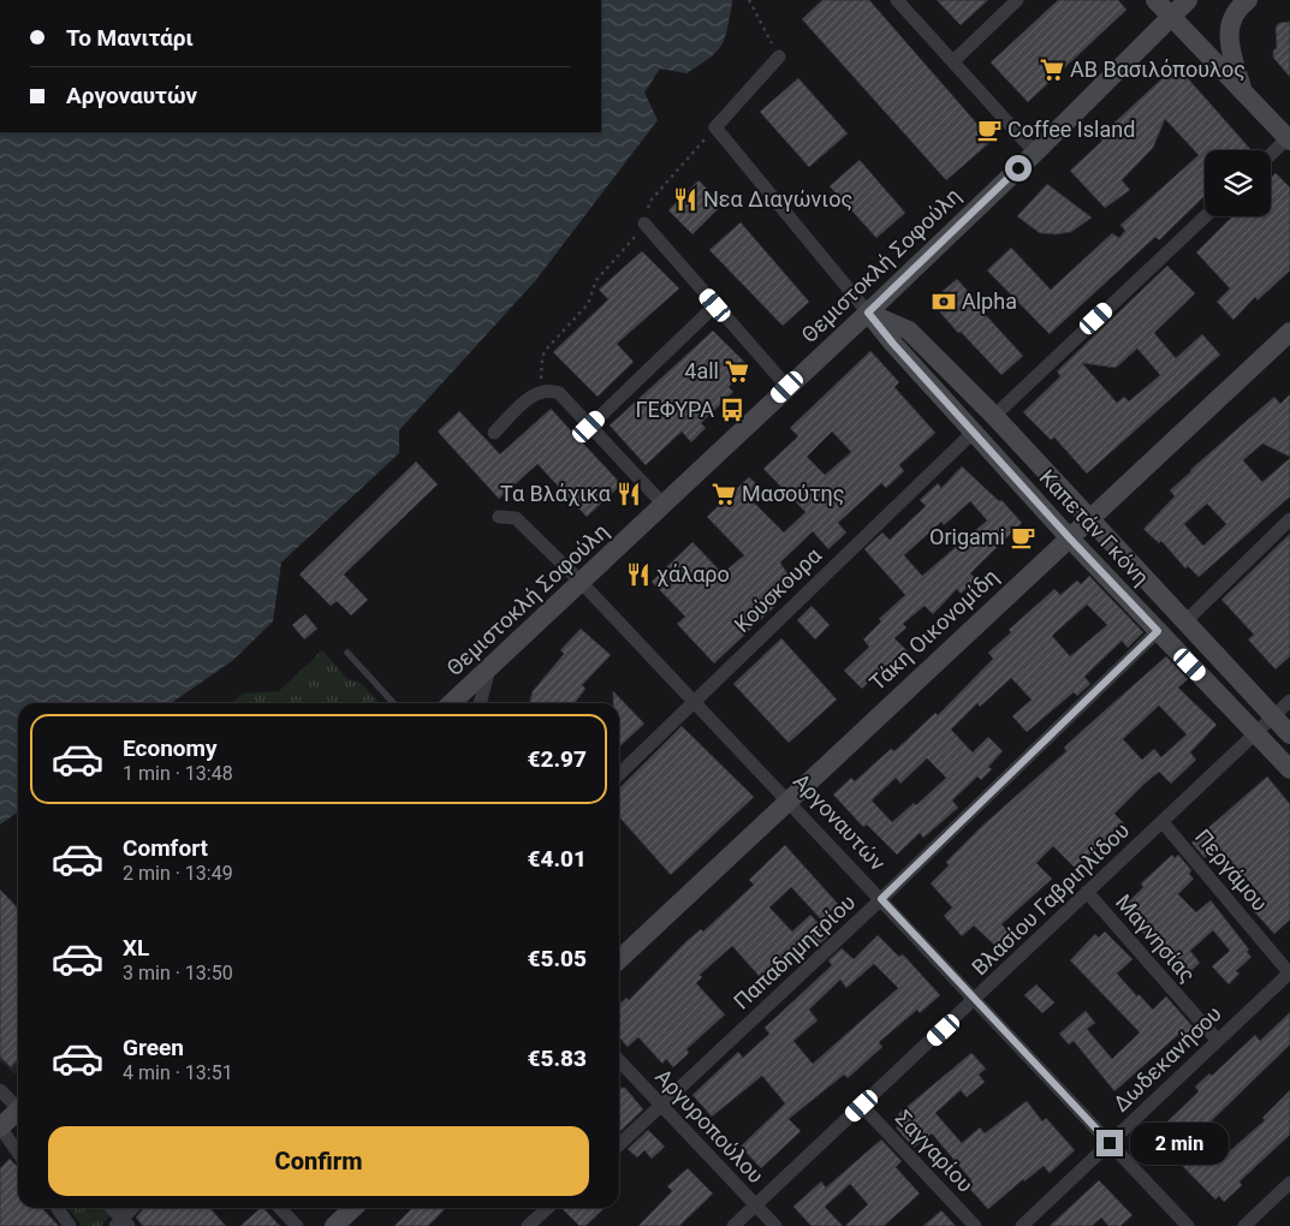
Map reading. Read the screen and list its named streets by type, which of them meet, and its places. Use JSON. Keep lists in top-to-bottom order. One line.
{"streets":{"main road":["Θεμιστοκλή Σοφούλη","Καπετάν Γκόνη","Τάκη Οικονομίδη"],"street":["Κούσκουρα","Αργοναυτών","Περγάμου","Βλασίου Γαβριηλίδου","Μαγνησίας","Παπαδημητρίου","Δωδεκανήσου","Αργυροπούλου","Σαγγαρίου"]},"crossings":[["Θεμιστοκλή Σοφούλη","Καπετάν Γκόνη"],["Θεμιστοκλή Σοφούλη","Αργοναυτών"],["Καπετάν Γκόνη","Κούσκουρα"],["Καπετάν Γκόνη","Τάκη Οικονομίδη"],["Καπετάν Γκόνη","Βλασίου Γαβριηλίδου"],["Καπετάν Γκόνη","Παπαδημητρίου"],["Κούσκουρα","Αργοναυτών"],["Τάκη Οικονομίδη","Αργοναυτών"],["Αργοναυτών","Βλασίου Γαβριηλίδου"],["Αργοναυτών","Παπαδημητρίου"],["Αργοναυτών","Δωδεκανήσου"],["Περγάμου","Βλασίου Γαβριηλίδου"],["Περγάμου","Δωδεκανήσου"],["Βλασίου Γαβριηλίδου","Μαγνησίας"],["Βλασίου Γαβριηλίδου","Αργυροπούλου"],["Βλασίου Γαβριηλίδου","Σαγγαρίου"],["Μαγνησίας","Δωδεκανήσου"],["Παπαδημητρίου","Αργυροπούλου"]],"places":{"supermarket":["ΑΒ Βασιλόπουλος","4all","Μασούτης"],"cafe":["Coffee Island","Origami"],"restaurant":["Νεα Διαγώνιος","Τα Βλάχικα","χάλαρο"],"bank":["Alpha"],"bus stop":["ΓΕΦΥΡΑ"]},"page":{"banner":["Το Μανιτάρι","Αργοναυτών"],"list":[{"name":"Economy","note":"1 min · 13:48","value":"€2.97"},{"name":"Comfort","note":"2 min · 13:49","value":"€4.01"},{"name":"XL","note":"3 min · 13:50","value":"€5.05"},{"name":"Green","note":"4 min · 13:51","value":"€5.83"}],"buttons":"Confirm","bubble":"2 min"}}
